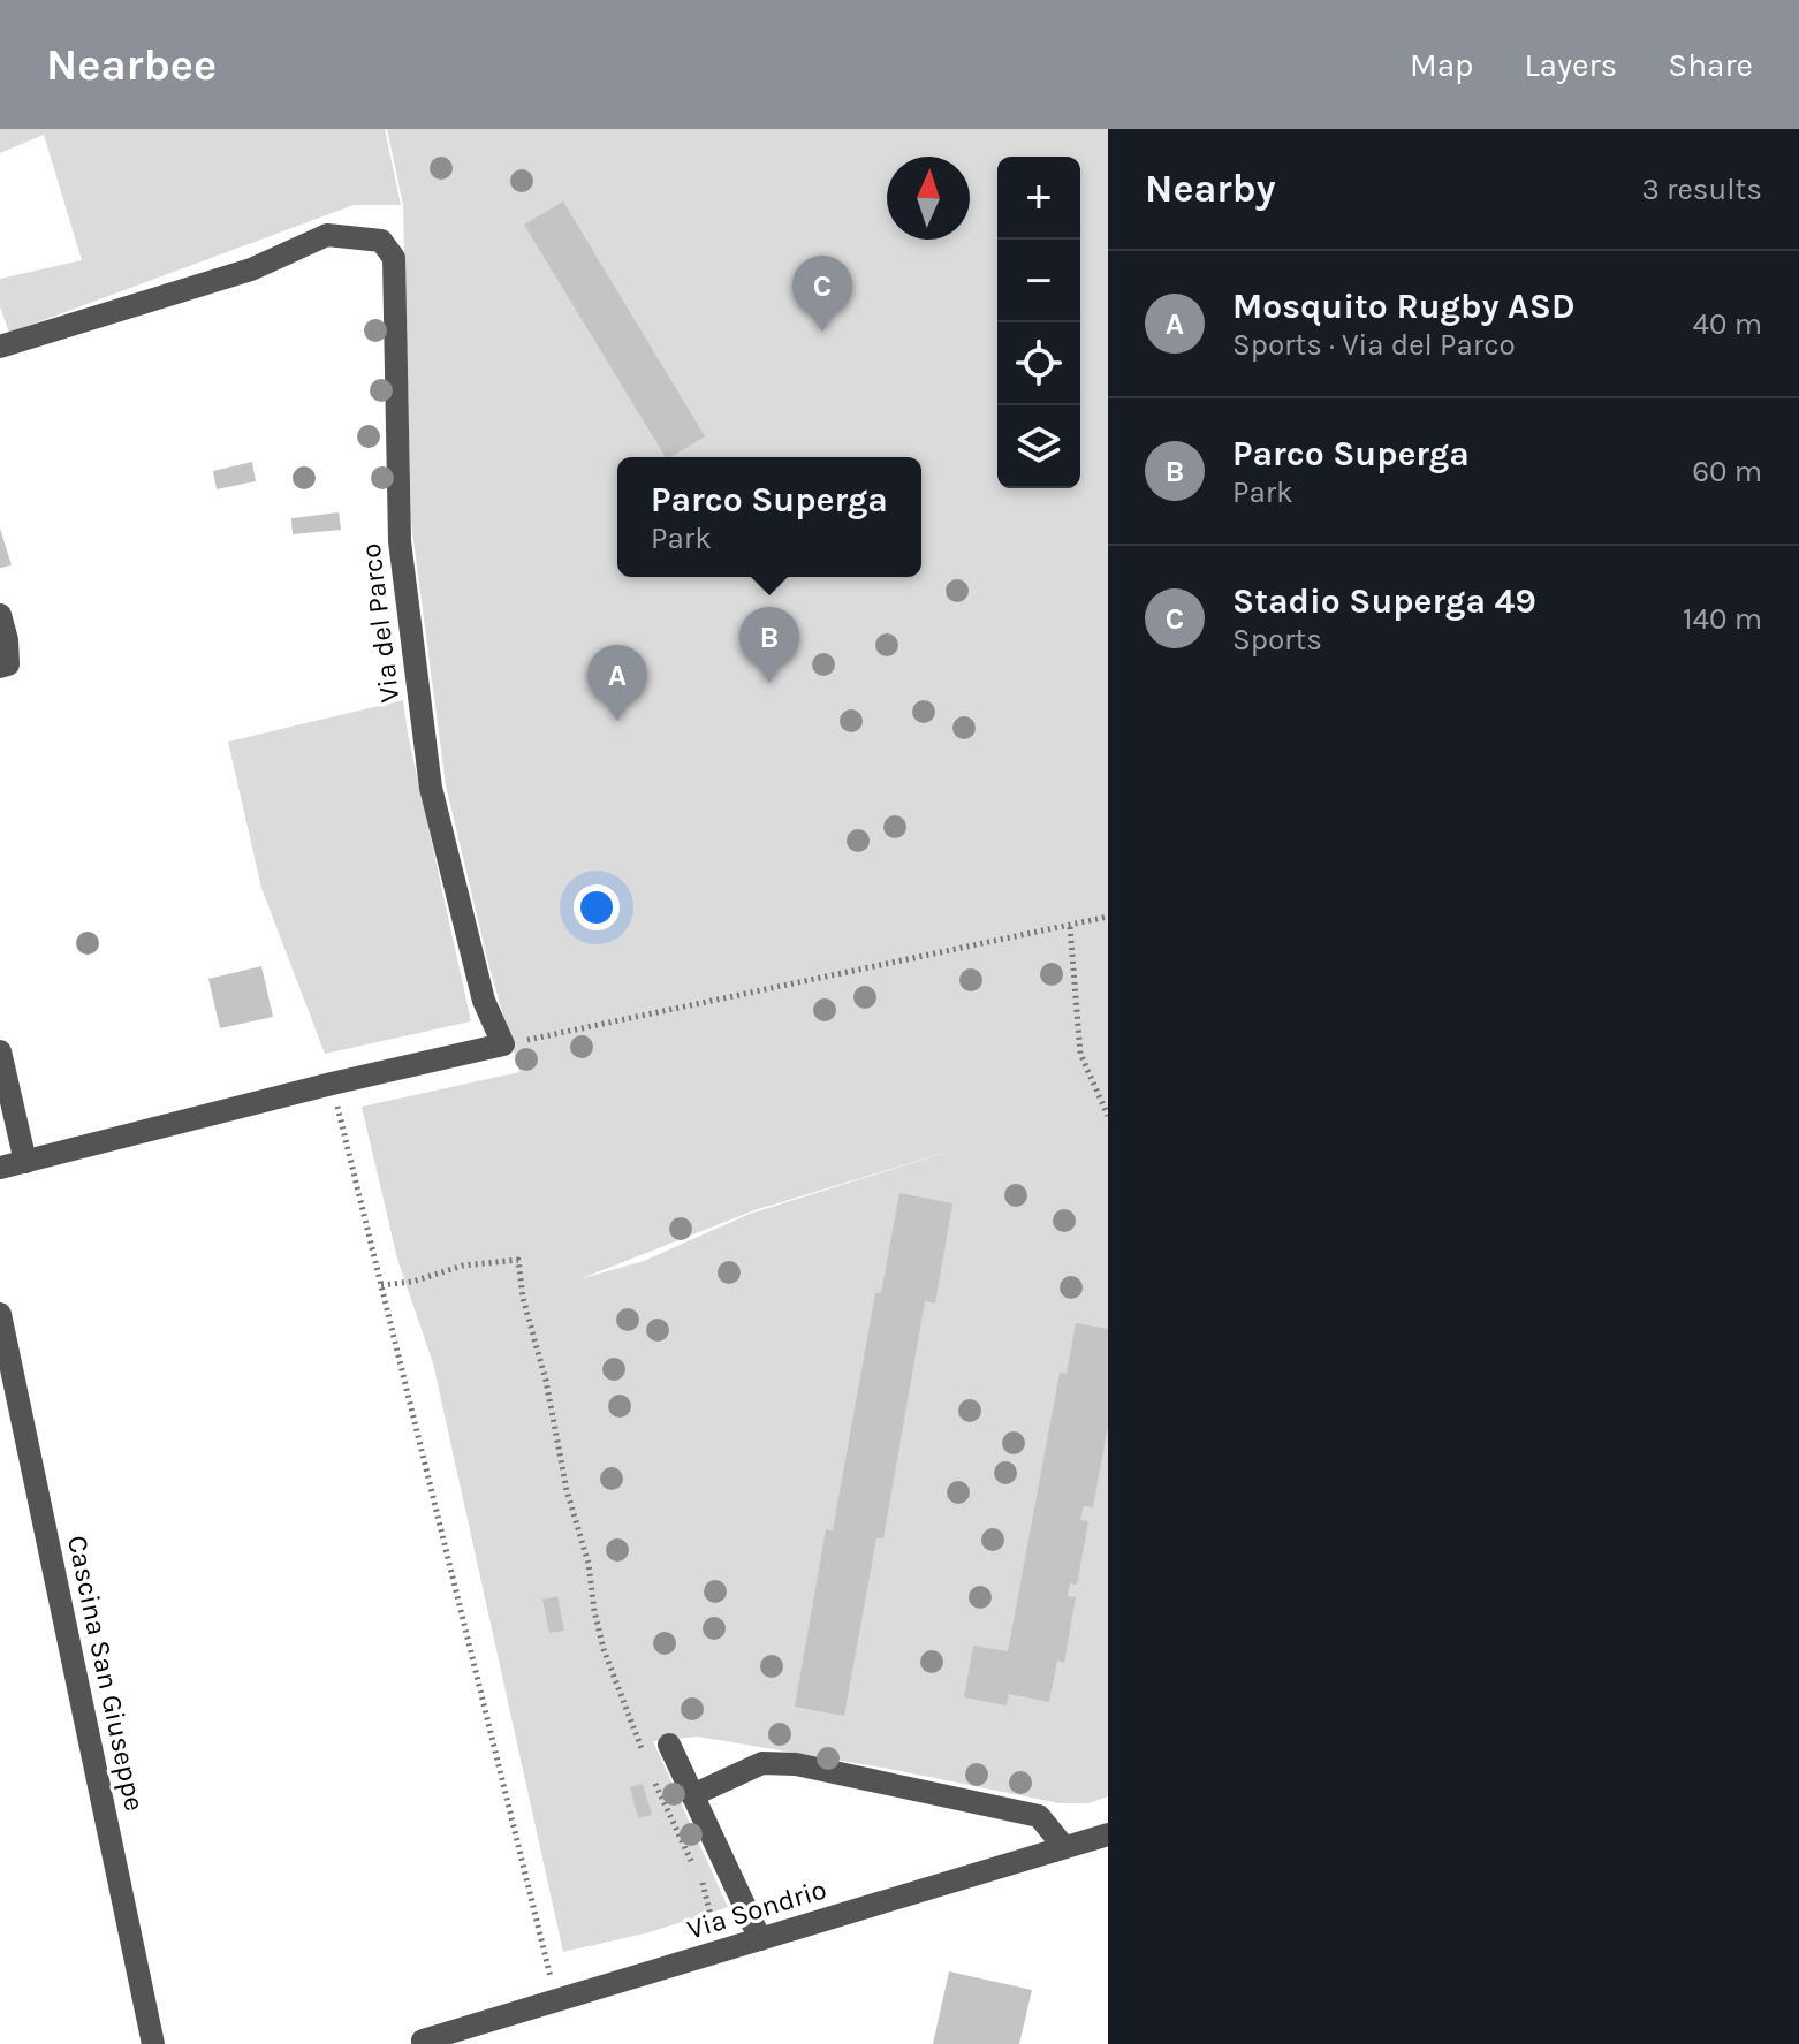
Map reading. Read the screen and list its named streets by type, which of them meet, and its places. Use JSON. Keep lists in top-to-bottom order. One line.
{"streets":{"street":["Via del Parco","Cascina San Giuseppe","Via Sondrio"]},"north":"top","page":{"header":"Nearbee","nav":["Map","Layers","Share"],"heading":["Nearby","3 results"],"map_buttons":["+","−"],"list":[{"mark":"A","name":"Mosquito Rugby ASD","note":"Sports · Via del Parco","value":"40 m"},{"mark":"B","name":"Parco Superga","note":"Park","value":"60 m"},{"mark":"C","name":"Stadio Superga 49","note":"Sports","value":"140 m"}],"pins":["C","B","A"],"popup":["Parco Superga","Park"]}}
